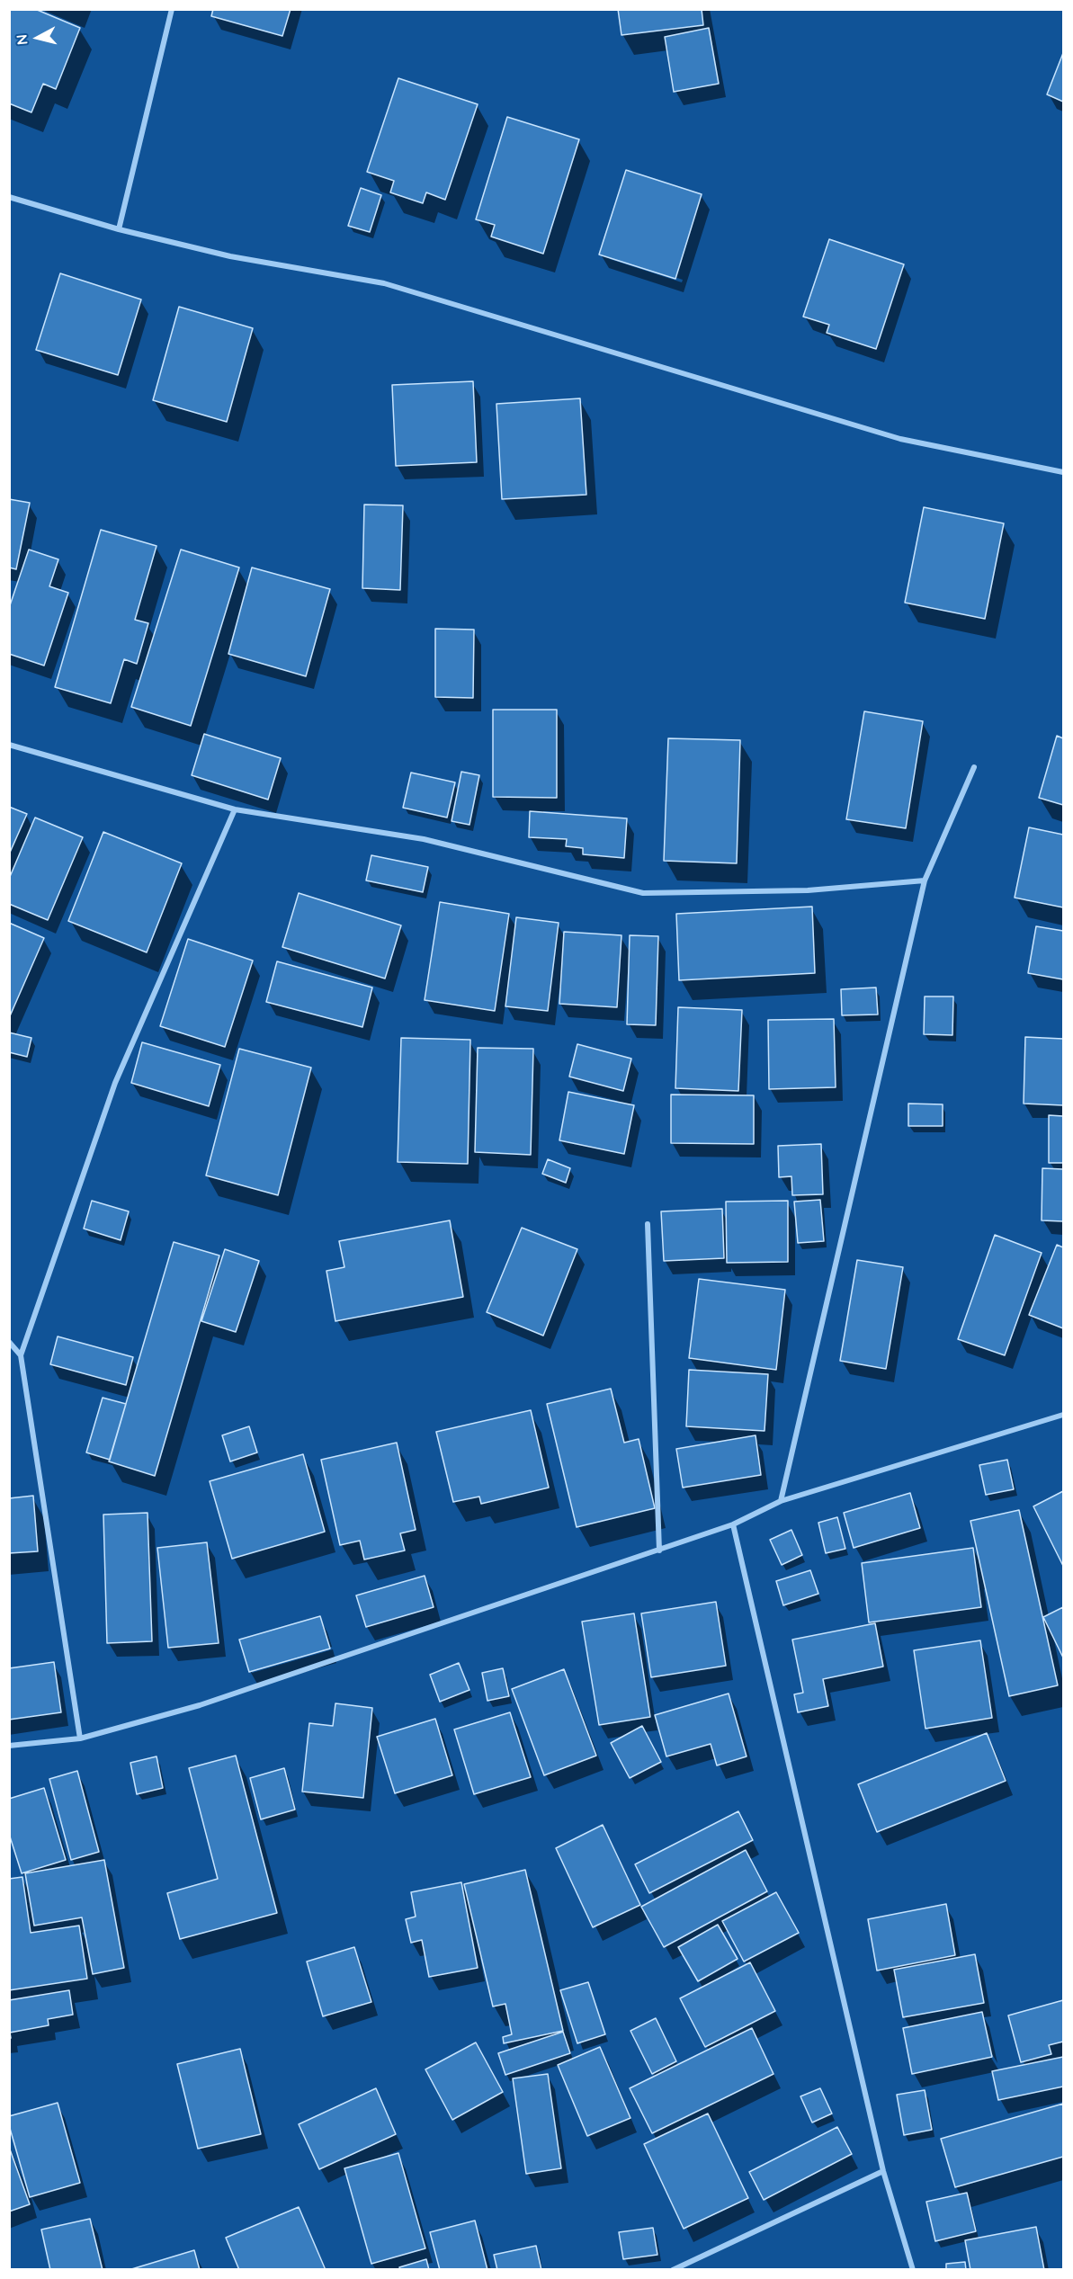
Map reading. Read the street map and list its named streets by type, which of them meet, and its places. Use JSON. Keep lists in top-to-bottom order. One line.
{"north":"left"}
